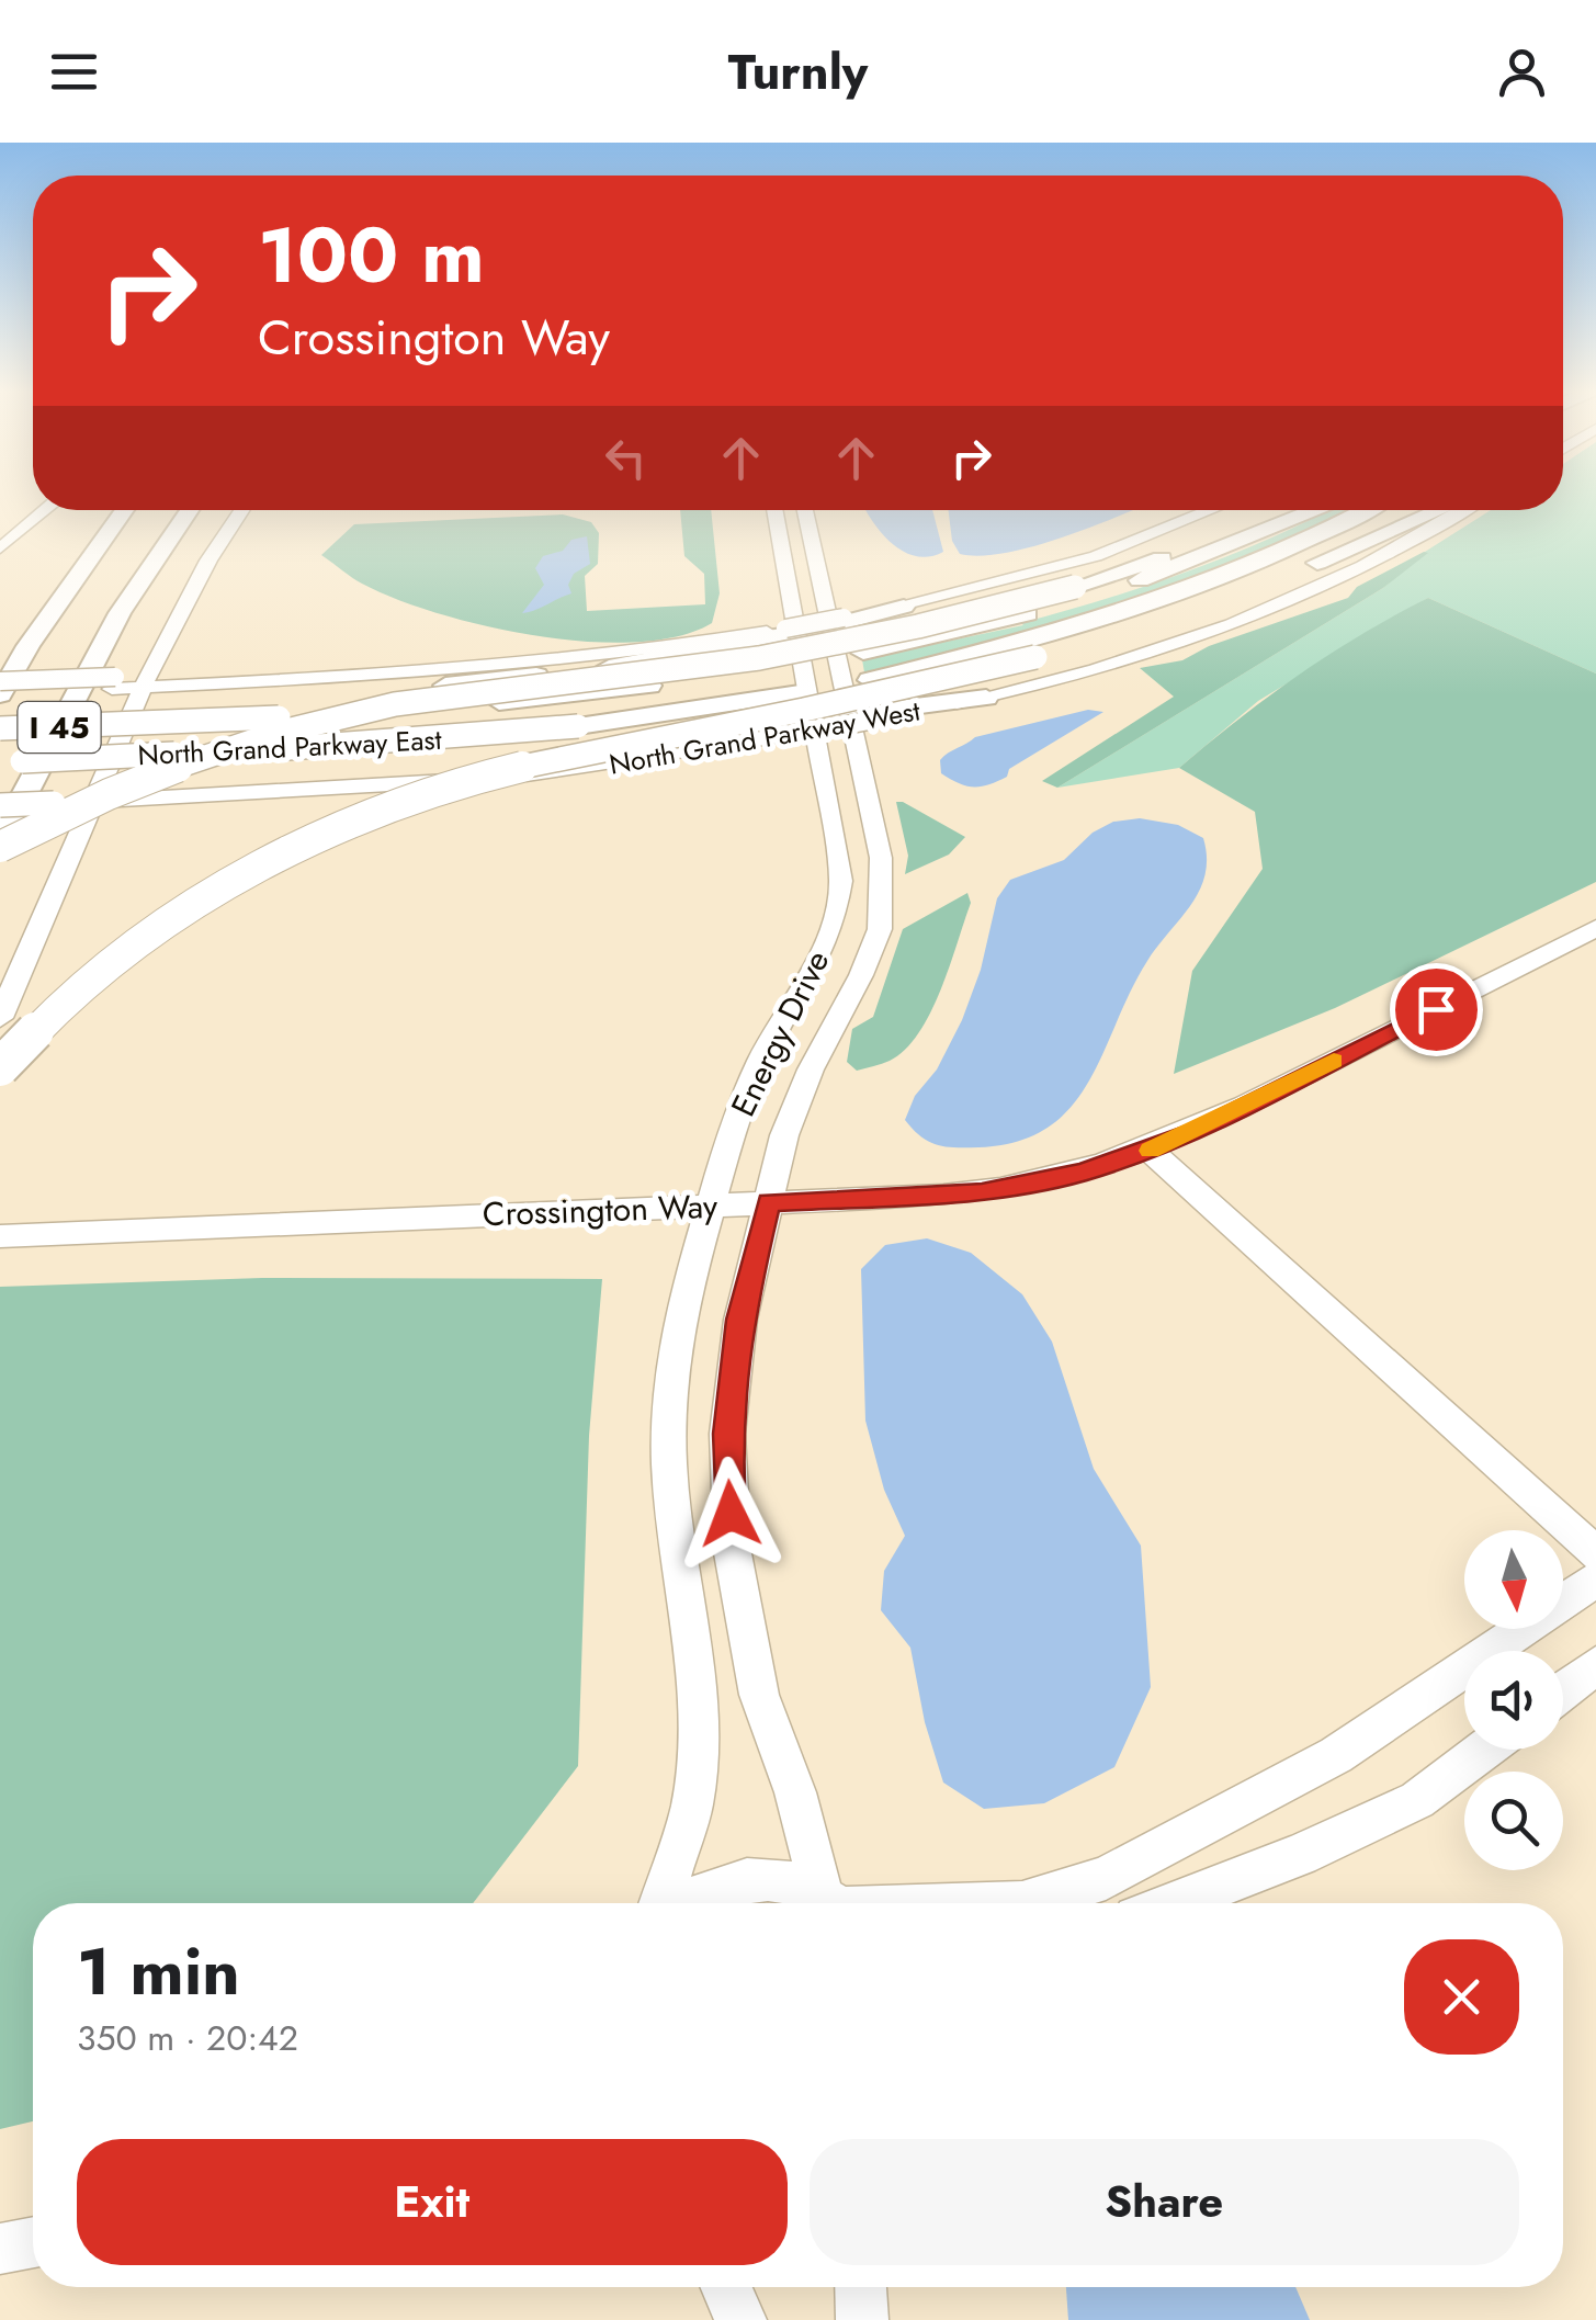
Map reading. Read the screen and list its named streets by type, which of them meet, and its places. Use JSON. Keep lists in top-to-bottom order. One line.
{"streets":{"highway":["I 45","North Grand Parkway West","North Grand Parkway East"],"street":["Energy Drive","Crossington Way"]},"crossings":[["Energy Drive","Crossington Way"]],"north":"bottom","page":{"header":"Turnly","turn":["100 m","Crossington Way"],"heading":["1 min","350 m · 20:42"],"buttons":["Exit","Share"]}}
